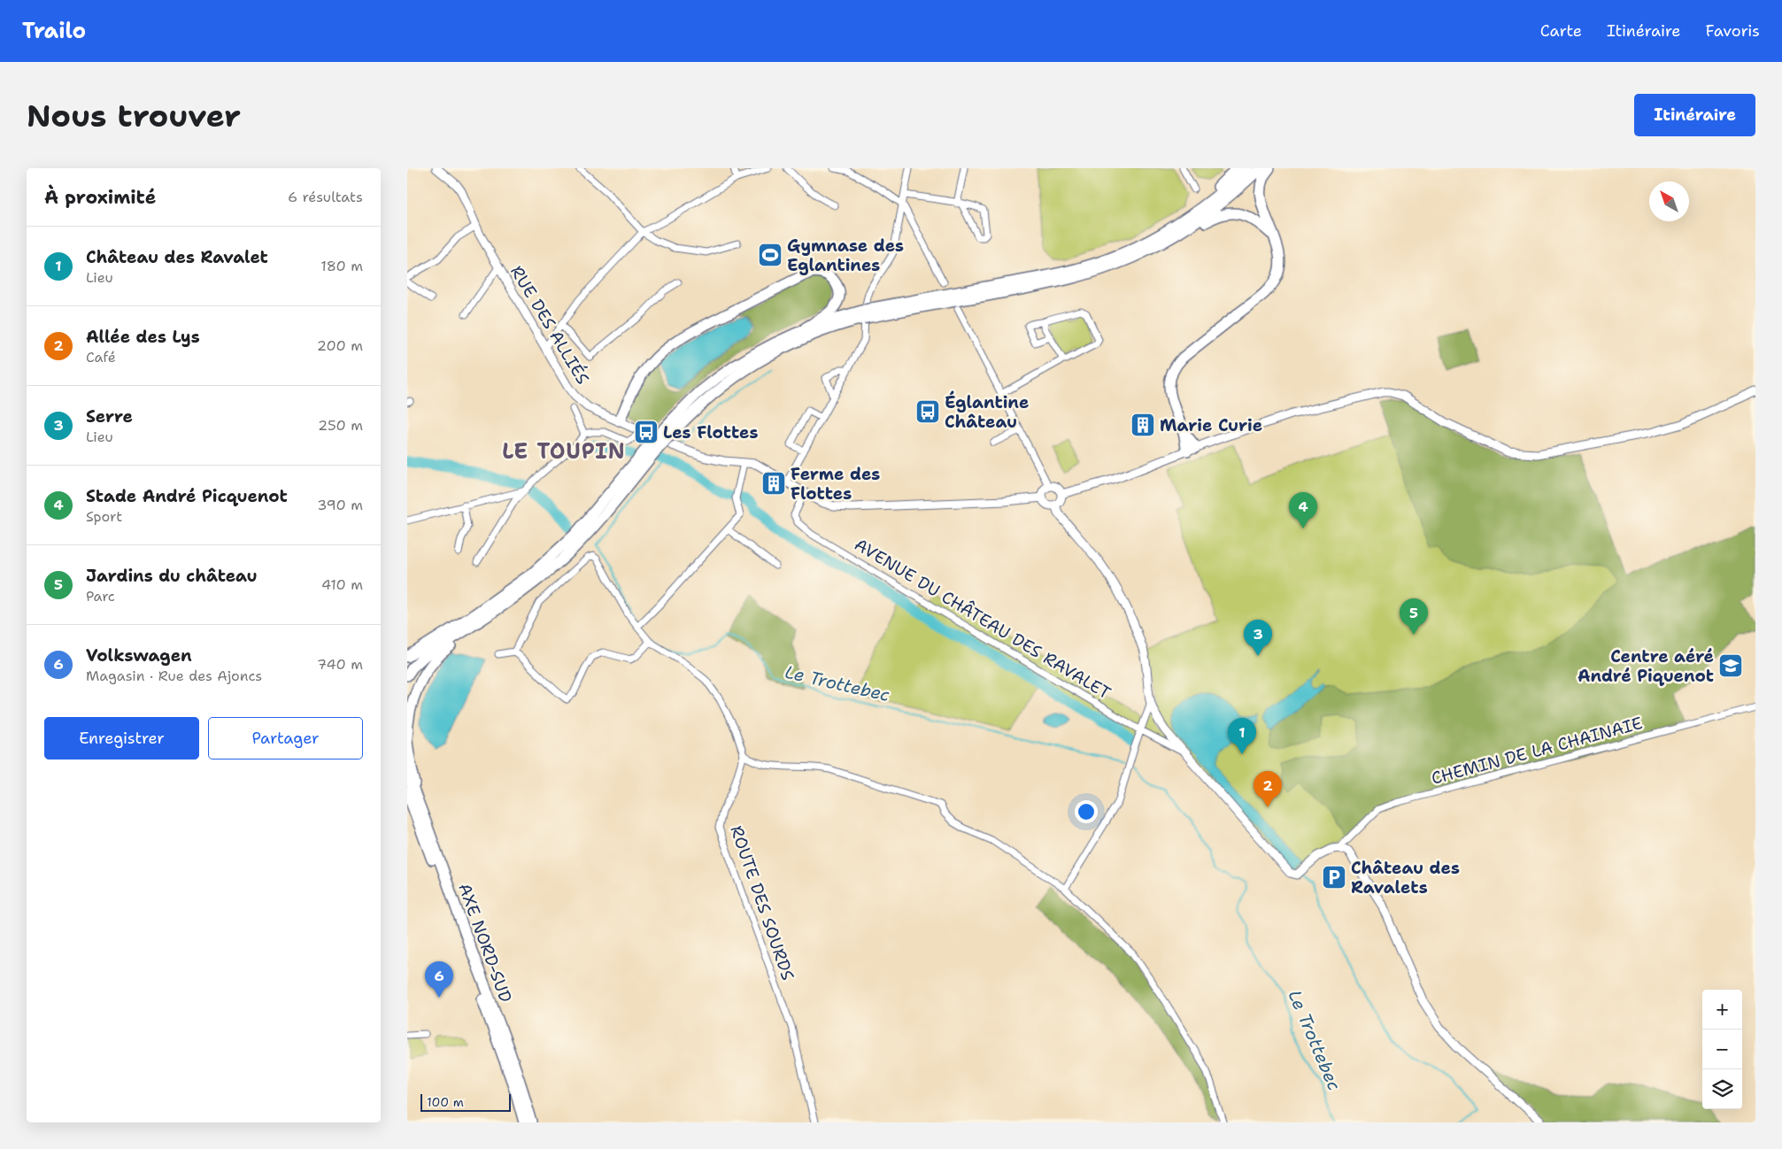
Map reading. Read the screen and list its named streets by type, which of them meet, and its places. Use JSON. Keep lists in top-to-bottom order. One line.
{"streets":{"highway":["AXE NORD-SUD"],"street":["RUE DES ALLIÉS","AVENUE DU CHÂTEAU DES RAVALET","CHEMIN DE LA CHAINAIE","ROUTE DES SOURDS"]},"districts":["LE TOUPIN"],"water":["Le Trottebec"],"places":{"sports":["Gymnase des Eglantines"],"bus stop":["Églantine Château","Les Flottes"],"building":["Marie Curie","Ferme des Flottes"],"school or university":["Centre aéré André Piquenot"],"parking":["Château des Ravalets"]},"scale_bar":"100 m","north":"top left","page":{"header":"Trailo","nav":["Carte","Itinéraire","Favoris"],"buttons":["Itinéraire",["Enregistrer","Partager"]],"title":"Nous trouver","heading":["À proximité","6 résultats"],"list":[{"mark":"1","name":"Château des Ravalet","note":"Lieu","value":"180 m"},{"mark":"2","name":"Allée des Lys","note":"Café","value":"200 m"},{"mark":"3","name":"Serre","note":"Lieu","value":"250 m"},{"mark":"4","name":"Stade André Picquenot","note":"Sport","value":"390 m"},{"mark":"5","name":"Jardins du château","note":"Parc","value":"410 m"},{"mark":"6","name":"Volkswagen","note":"Magasin · Rue des Ajoncs","value":"740 m"}],"pins":["4","5","3","1","2","6"],"map_buttons":["+","−"],"scale":"100 m"}}
